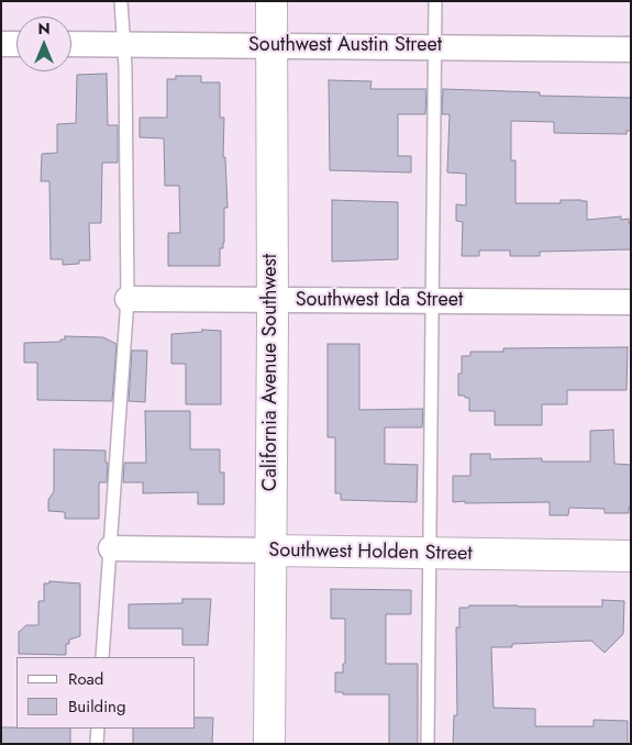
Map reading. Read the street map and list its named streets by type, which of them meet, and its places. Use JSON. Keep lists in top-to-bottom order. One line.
{"streets":{"main road":["California Avenue Southwest","Southwest Holden Street"],"street":["Southwest Austin Street","Southwest Ida Street"]},"crossings":[["Southwest Austin Street","California Avenue Southwest"],["Southwest Ida Street","California Avenue Southwest"],["California Avenue Southwest","Southwest Holden Street"]],"legend":["Road","Building"],"north":"top"}
